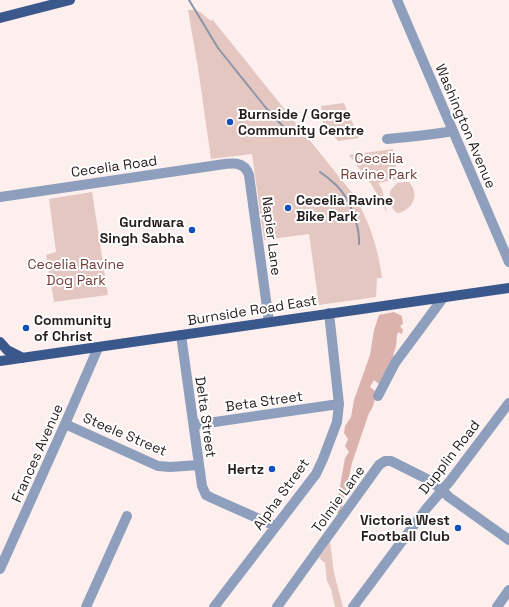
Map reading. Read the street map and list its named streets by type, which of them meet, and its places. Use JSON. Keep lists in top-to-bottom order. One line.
{"streets":{"main road":["Burnside Road East"],"street":["Washington Avenue","Cecelia Road","Napier Lane","Beta Street","Delta Street","Steele Street","Frances Avenue","Dupplin Road","Alpha Street","Tolmie Lane"]},"crossings":[["Cecelia Road","Napier Lane"],["Napier Lane","Burnside Road East"],["Burnside Road East","Delta Street"],["Burnside Road East","Frances Avenue"],["Burnside Road East","Alpha Street"],["Beta Street","Delta Street"],["Beta Street","Alpha Street"],["Delta Street","Steele Street"],["Delta Street","Alpha Street"],["Steele Street","Frances Avenue"],["Dupplin Road","Tolmie Lane"]],"parks":["Cecelia Ravine Park","Cecelia Ravine Dog Park"],"places":["Burnside / Gorge Community Centre","Cecelia Ravine Bike Park","Gurdwara Singh Sabha","Community of Christ","Hertz","Victoria West Football Club"]}
